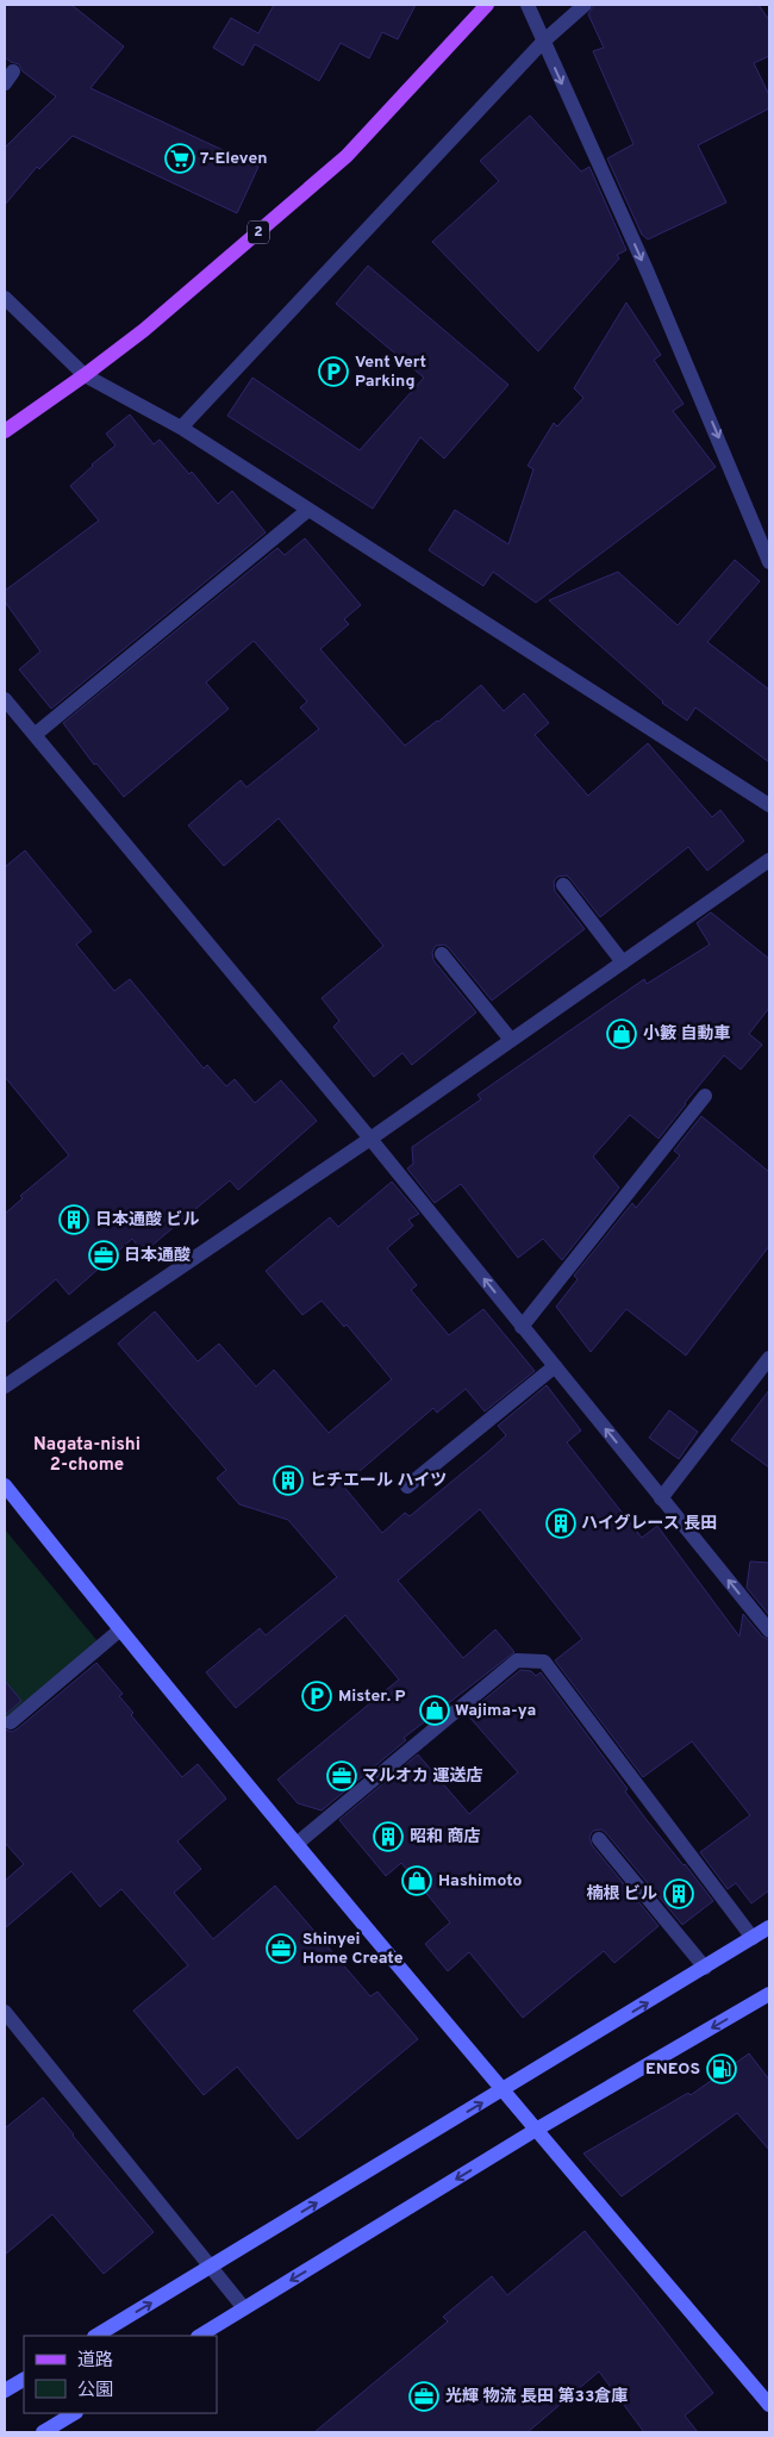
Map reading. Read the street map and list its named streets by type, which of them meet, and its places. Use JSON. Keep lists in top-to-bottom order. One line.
{"streets":{"main road":["2"]},"districts":["Nagata-nishi 2-chome"],"places":{"supermarket":["7-Eleven"],"parking":["Vent Vert Parking","Mister. P"],"shop":["小籔 自動車","Wajima-ya","Hashimoto"],"building":["日本通酸 ビル","ヒチエール ハイツ","ハイグレース 長田","昭和 商店","楠根 ビル"],"office":["日本通酸","マルオカ 運送店","Shinyei Home Create","光輝 物流 長田 第33倉庫"],"fuel station":["ENEOS"]},"legend":["道路","公園"]}
